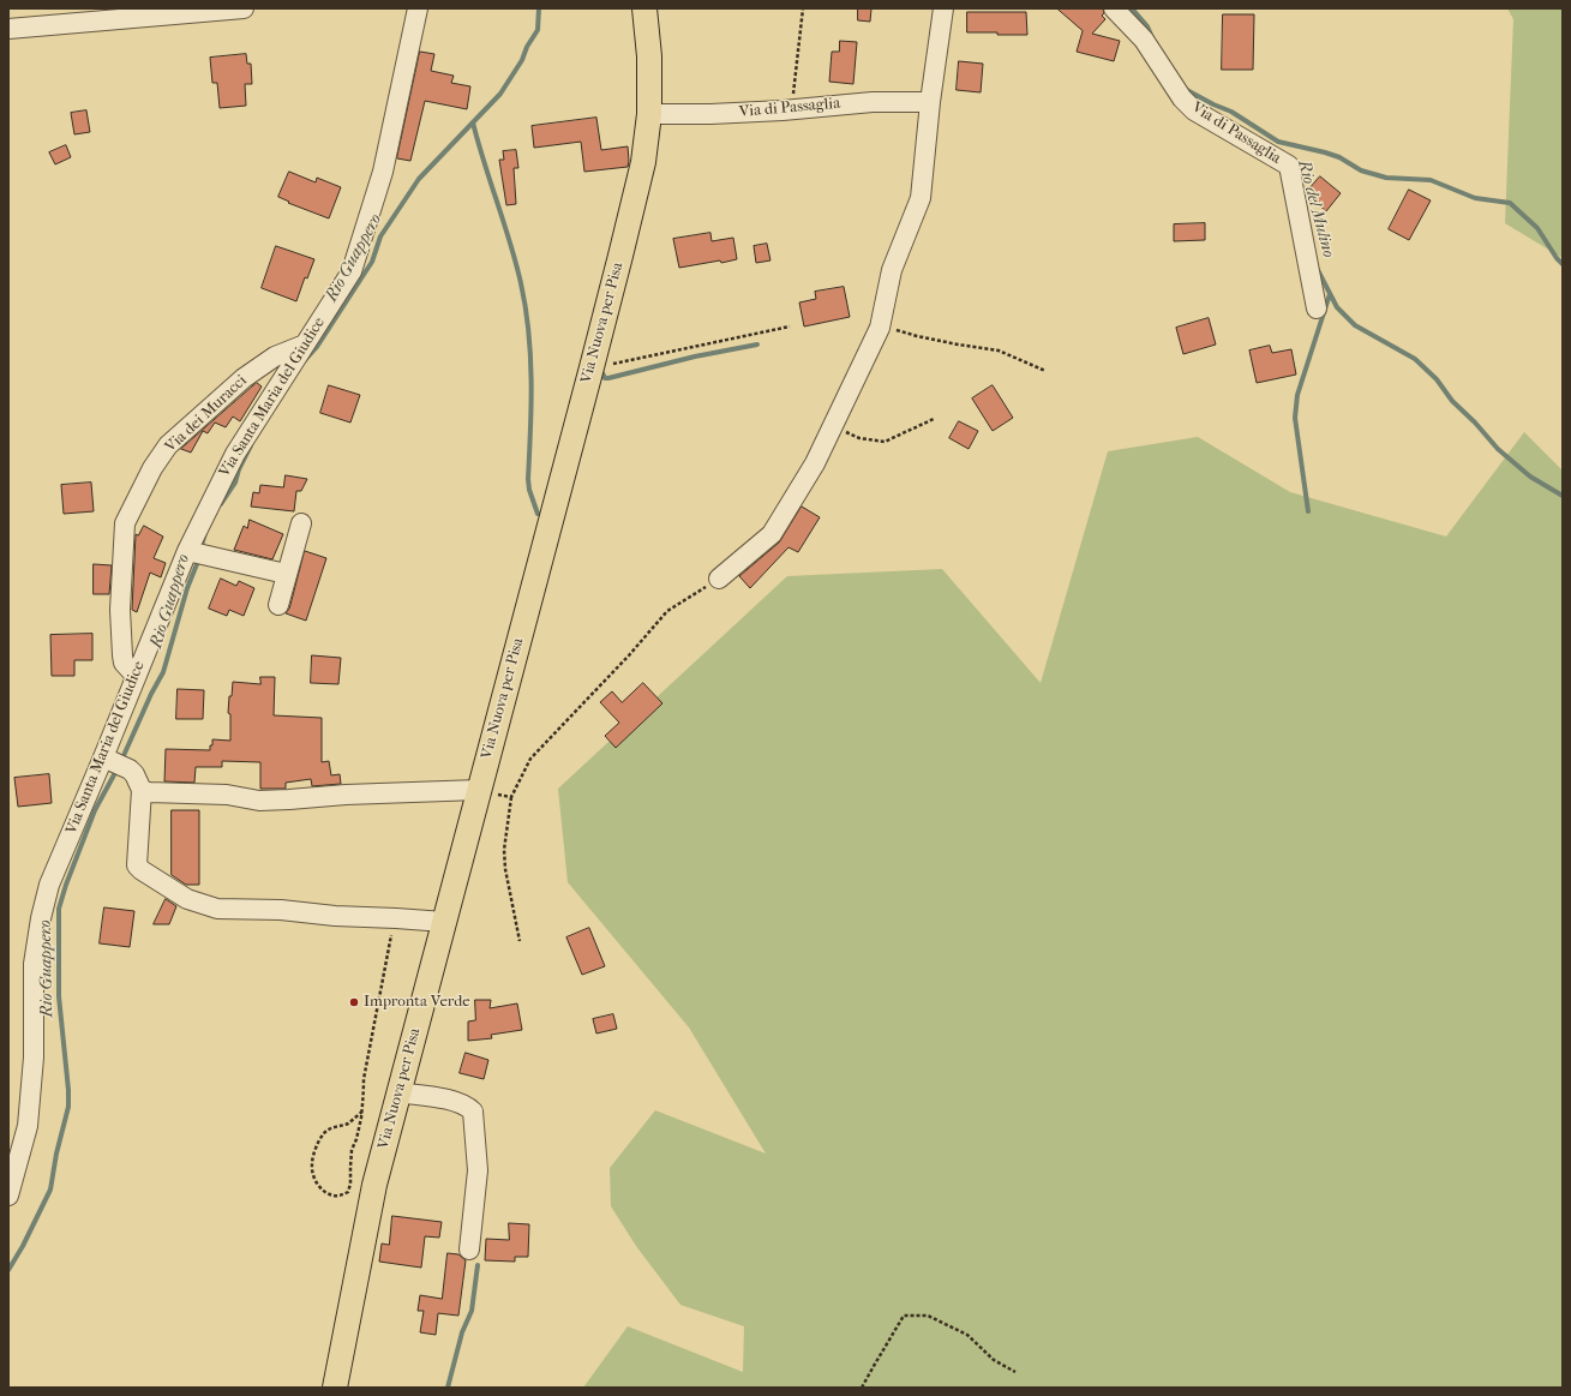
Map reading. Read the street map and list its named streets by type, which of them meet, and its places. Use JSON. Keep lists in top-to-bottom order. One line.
{"streets":{"main road":["Via Nuova per Pisa"],"street":["Via di Passaglia","Via Santa Maria del Giudice","Via dei Muracci"]},"crossings":[["Via di Passaglia","Via Nuova per Pisa"],["Via Santa Maria del Giudice","Via dei Muracci"]],"water":["Rio del Mulino","Rio Guappero"],"places":["Impronta Verde"]}
